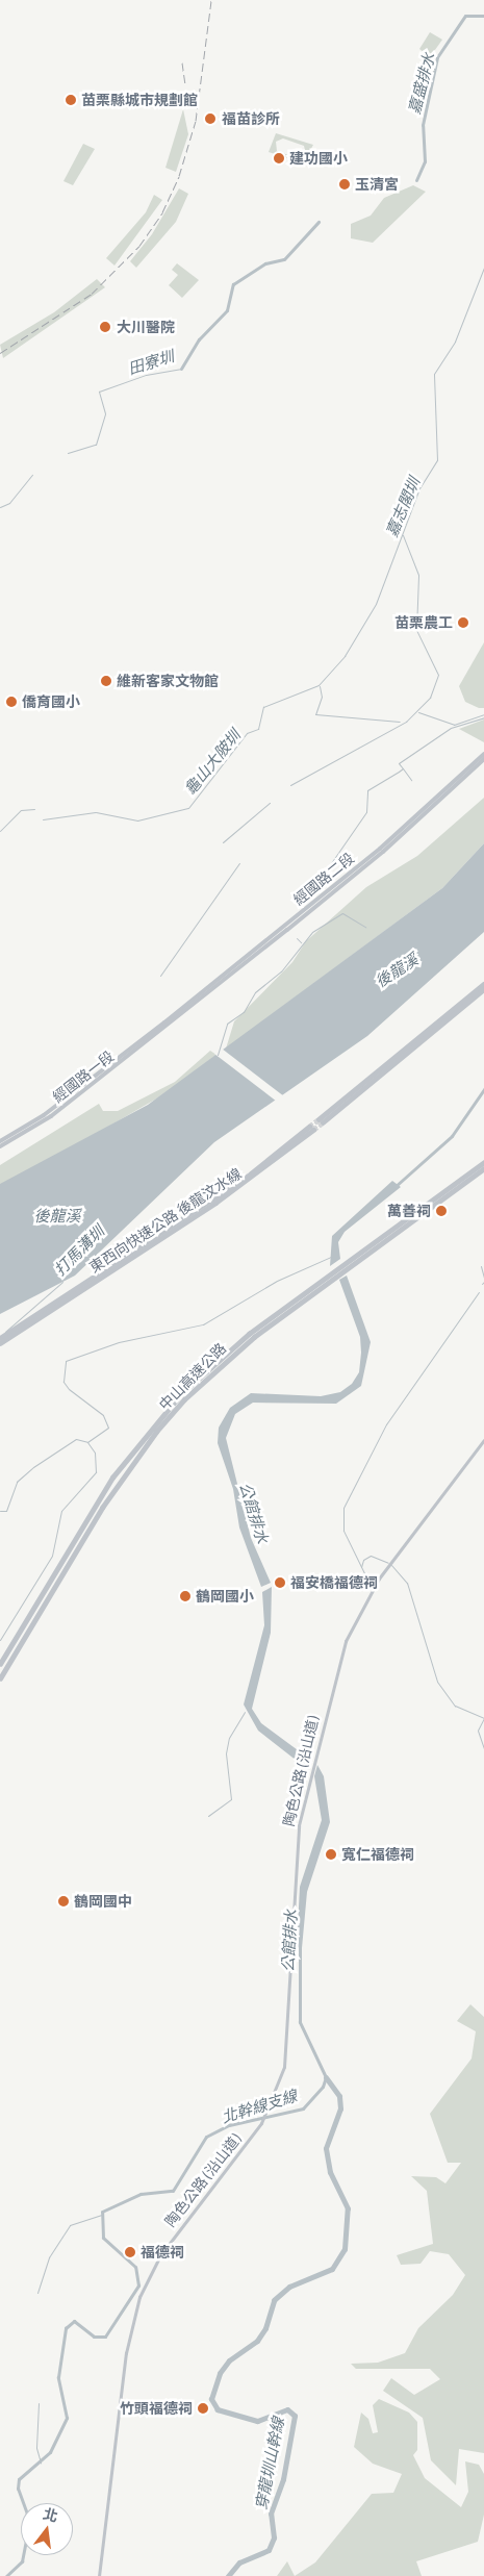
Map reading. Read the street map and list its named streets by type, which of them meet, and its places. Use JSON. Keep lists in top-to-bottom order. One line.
{"streets":{"highway":["東西向快速公路 後龍汶水線","中山高速公路"],"main road":["經國路二段","經國路一段","陶色公路 (沿山道)"]},"crossings":[["經國路二段","經國路一段"]],"water":["嘉盛排水","田寮圳","嘉志閣圳","龜山大陂圳","後龍溪","打馬溝圳","公館排水","北幹線支線","穿龍圳山幹線"],"places":["苗栗縣城市規劃館","福苗診所","建功國小","玉清宮","大川醫院","苗栗農工","維新客家文物館","僑育國小","萬善祠","福安橋福德祠","鶴岡國小","寬仁福德祠","鶴岡國中","福德祠","竹頭福德祠"],"north":"top"}
